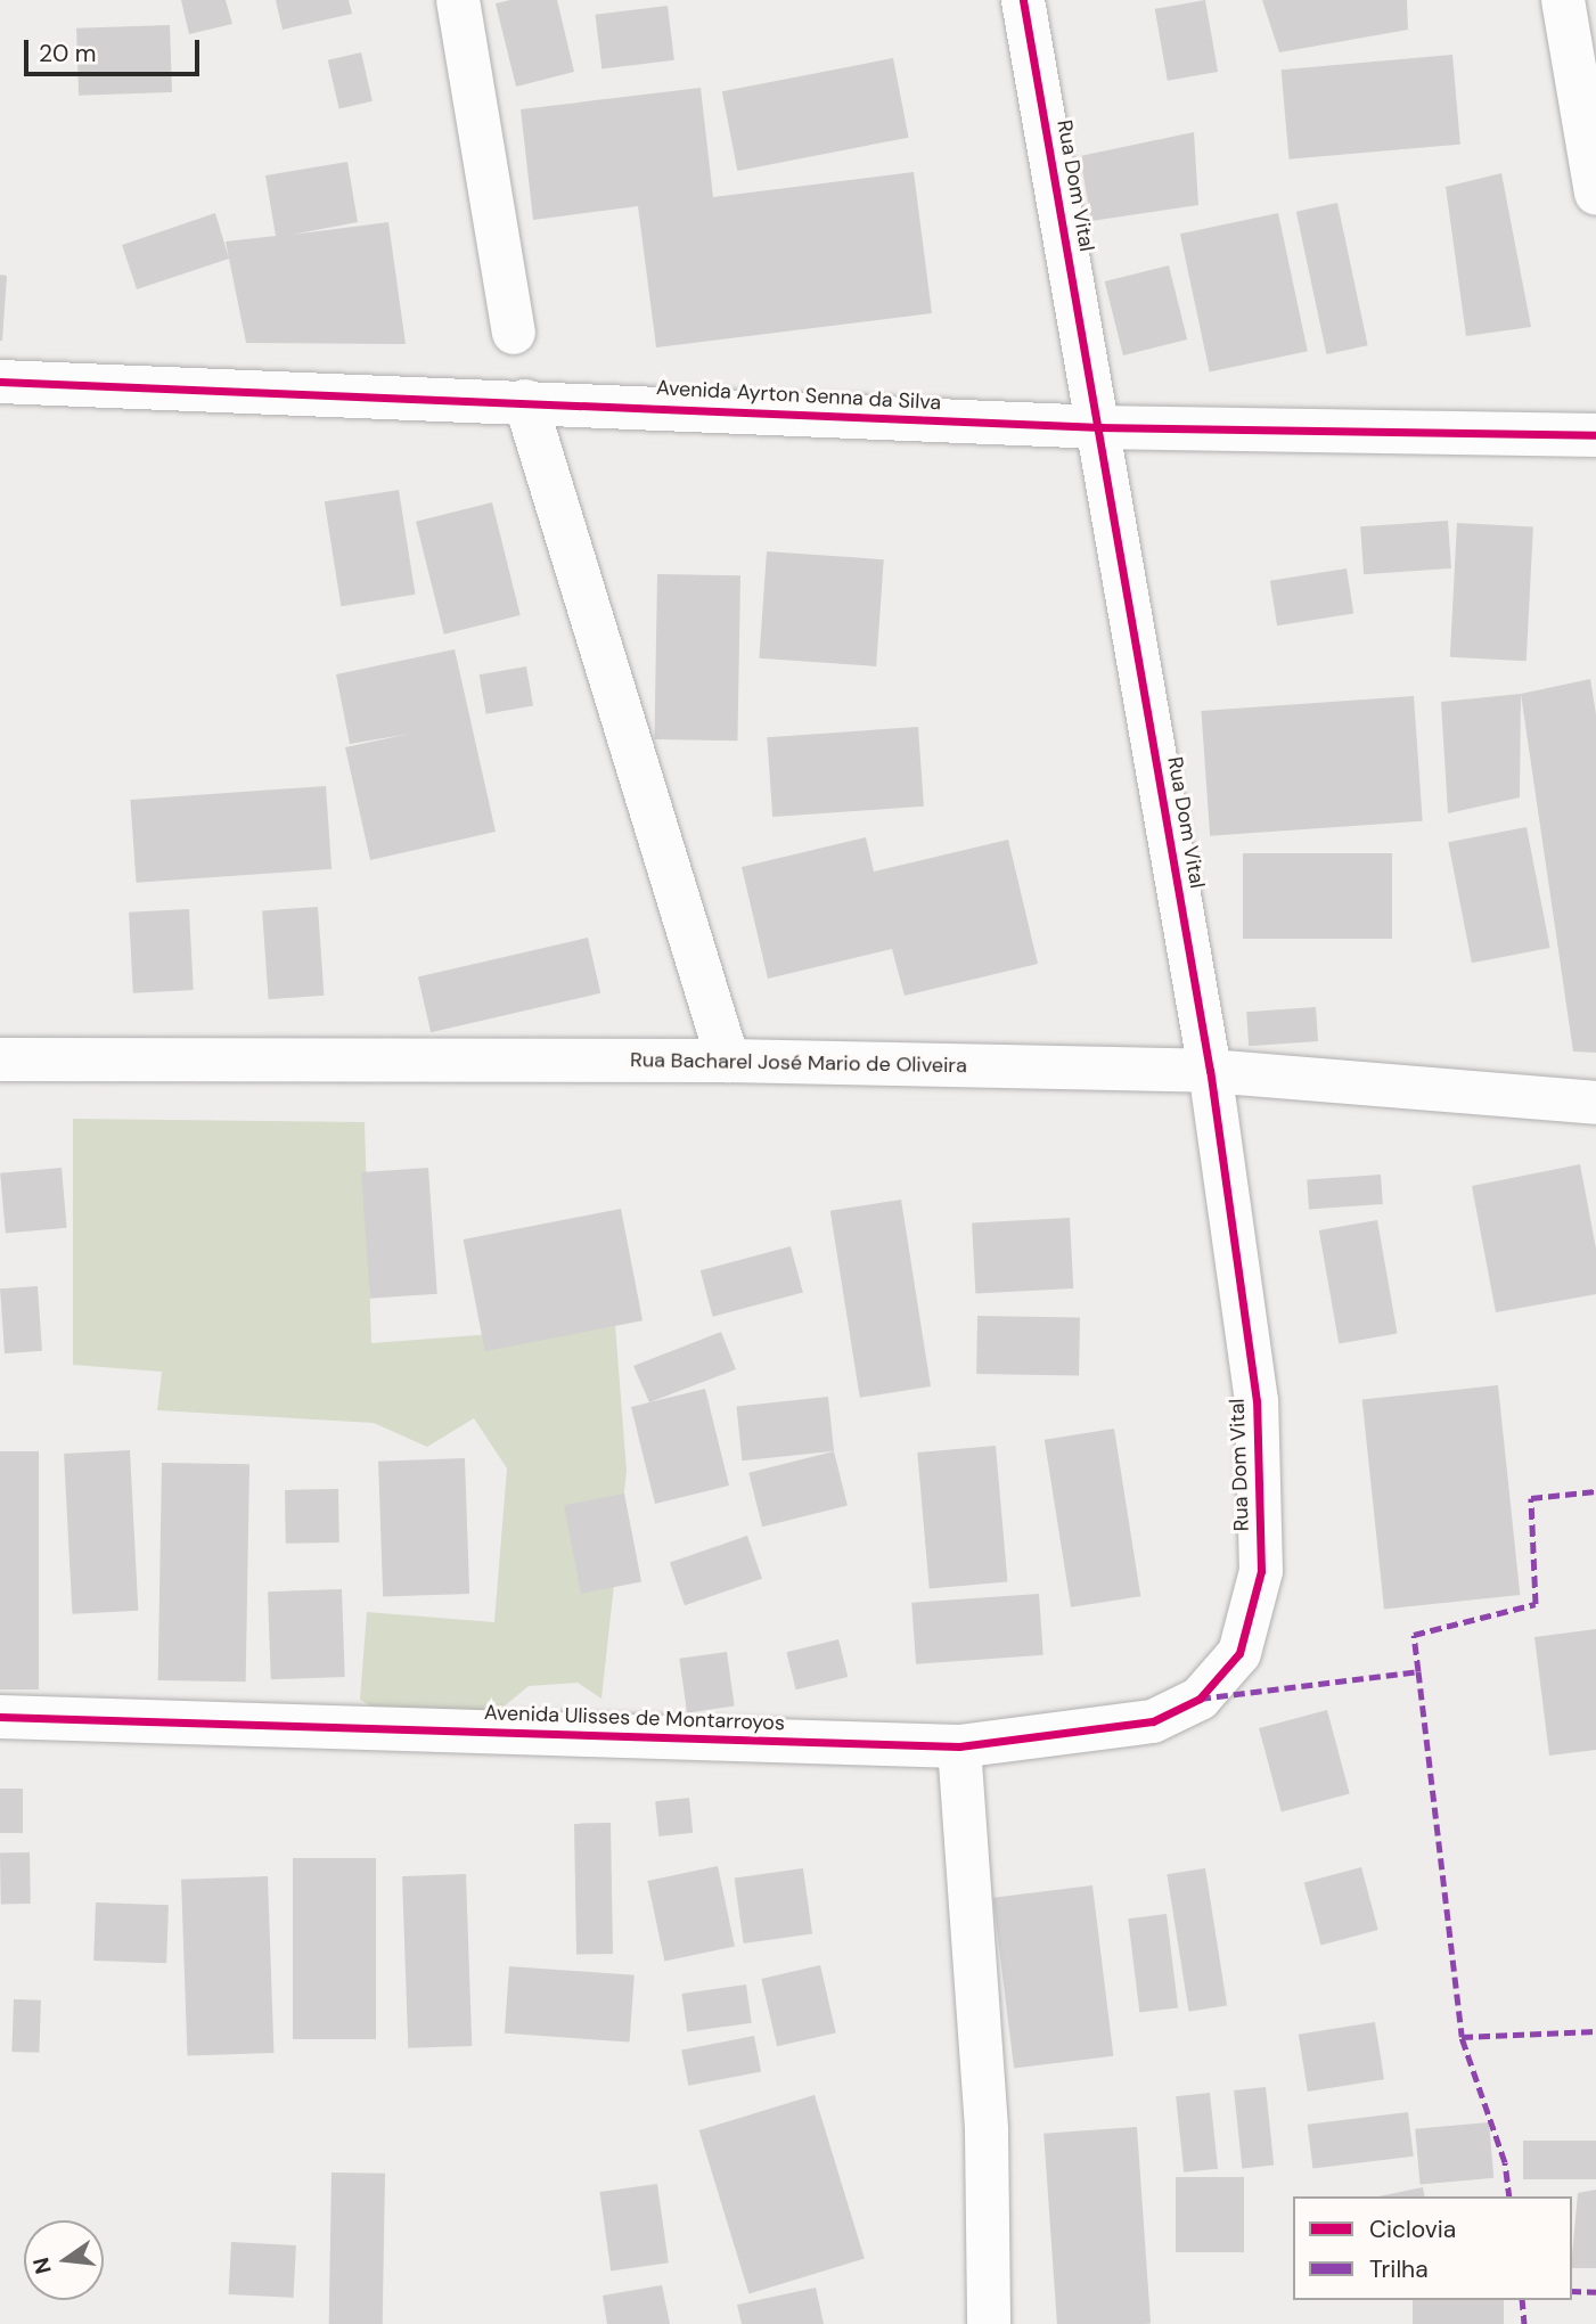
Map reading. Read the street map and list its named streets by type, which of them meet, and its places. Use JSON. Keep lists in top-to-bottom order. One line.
{"streets":{"street":["Rua Dom Vital","Avenida Ayrton Senna da Silva","Rua Bacharel José Mario de Oliveira","Avenida Ulisses de Montarroyos"]},"crossings":[["Rua Dom Vital","Avenida Ayrton Senna da Silva"],["Rua Dom Vital","Rua Bacharel José Mario de Oliveira"],["Rua Dom Vital","Avenida Ulisses de Montarroyos"]],"legend":["Ciclovia","Trilha"],"scale_bar":"20 m","north":"left"}
